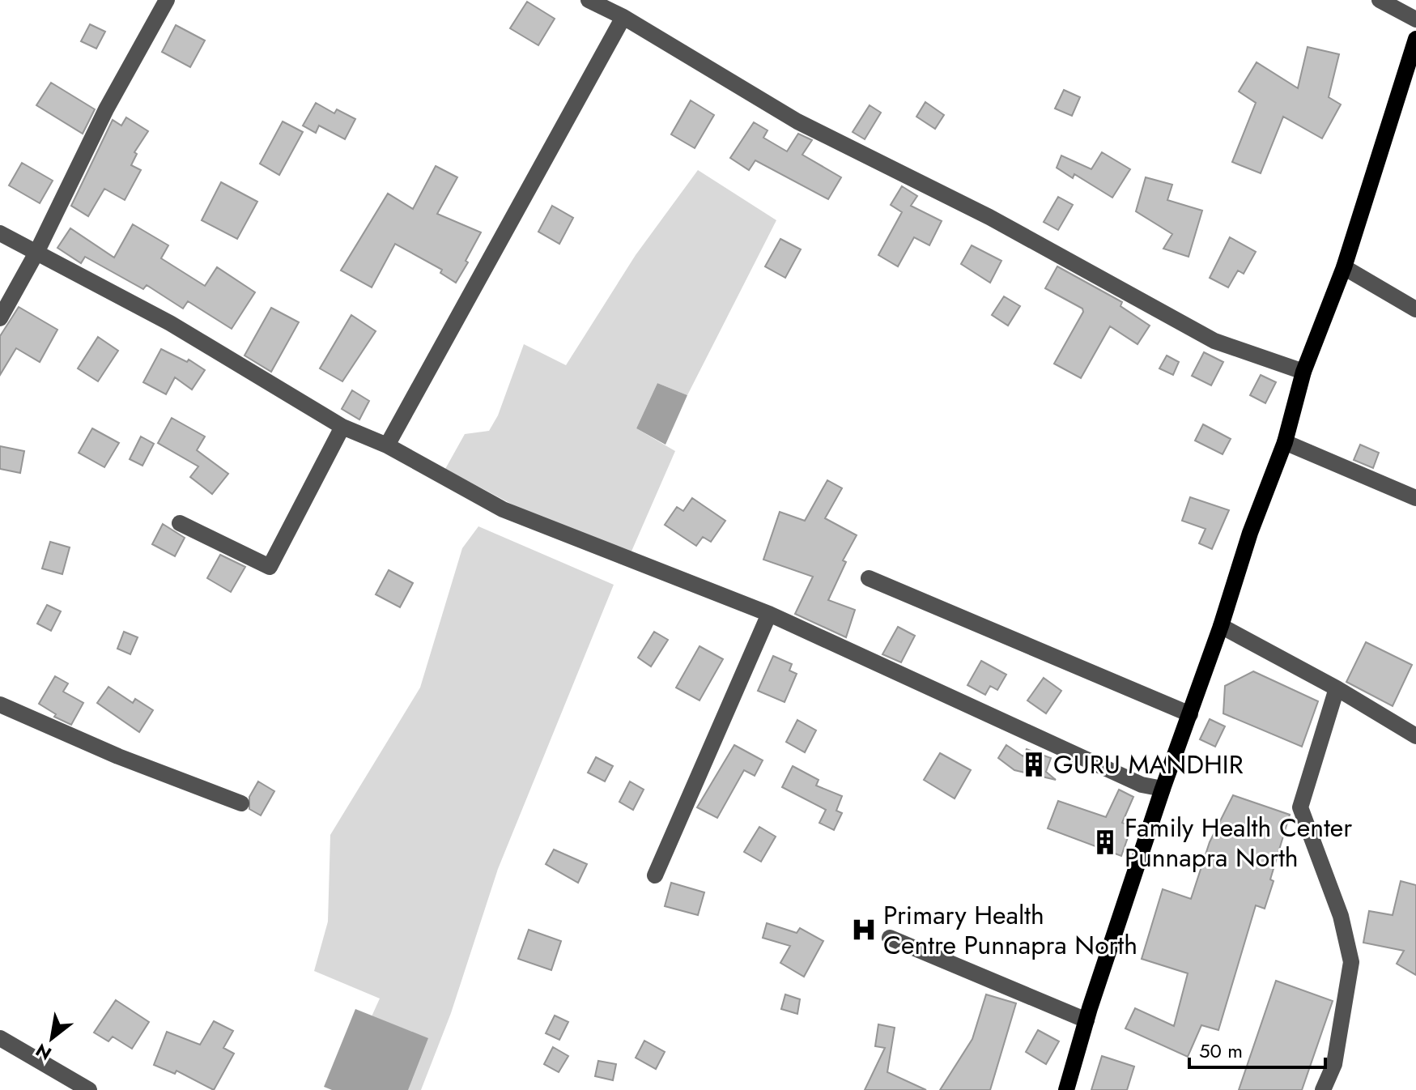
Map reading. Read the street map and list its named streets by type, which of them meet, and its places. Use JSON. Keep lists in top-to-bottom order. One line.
{"places":{"building":["GURU MANDHIR","Family Health Center Punnapra North"],"hospital":["Primary Health Centre Punnapra North"]},"scale_bar":"50 m","north":"bottom left"}
